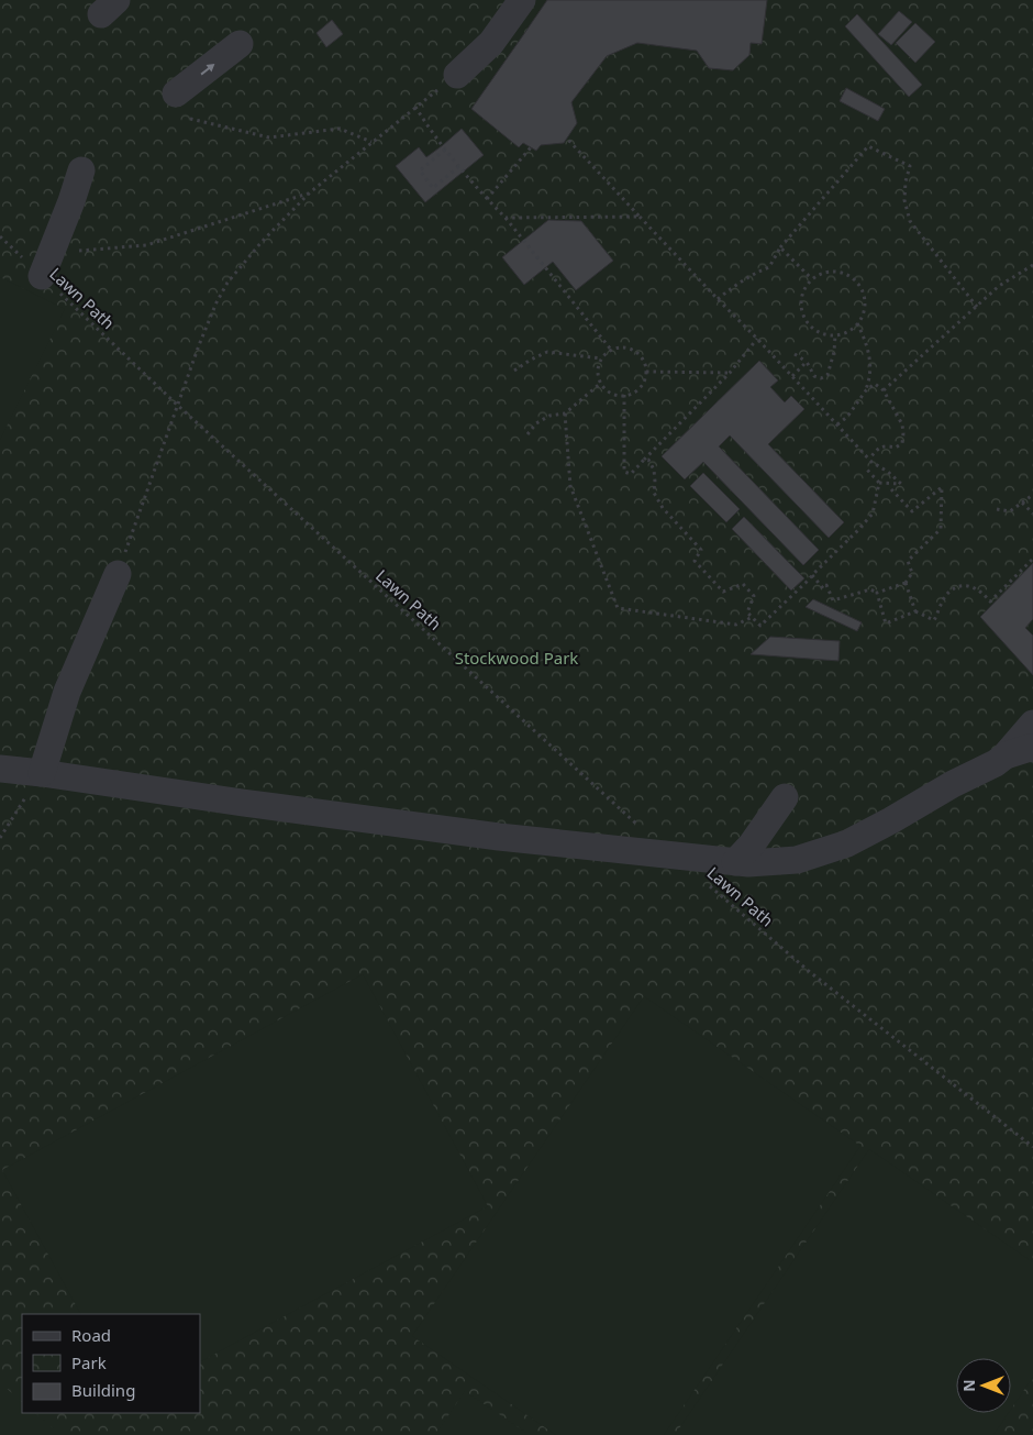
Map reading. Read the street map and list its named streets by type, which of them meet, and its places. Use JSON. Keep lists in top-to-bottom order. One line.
{"streets":{"path":["Lawn Path"]},"parks":["Stockwood Park"],"legend":["Road","Park","Building"],"north":"left"}
